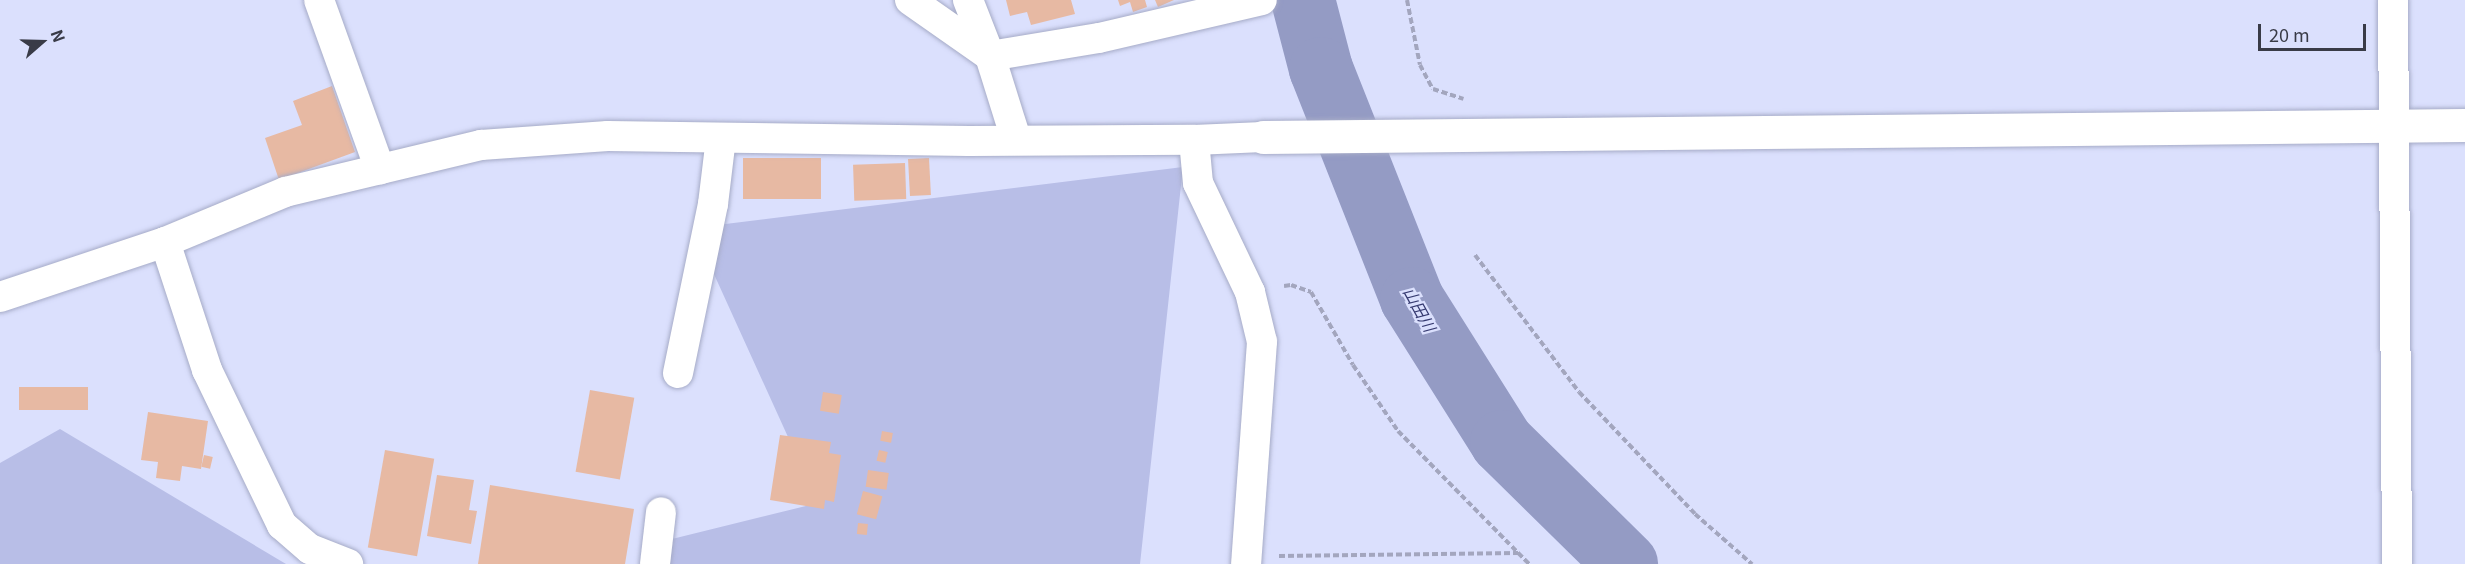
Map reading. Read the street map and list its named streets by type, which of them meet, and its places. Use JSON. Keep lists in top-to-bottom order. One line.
{"water":["山田川"],"scale_bar":"20 m","north":"right"}
